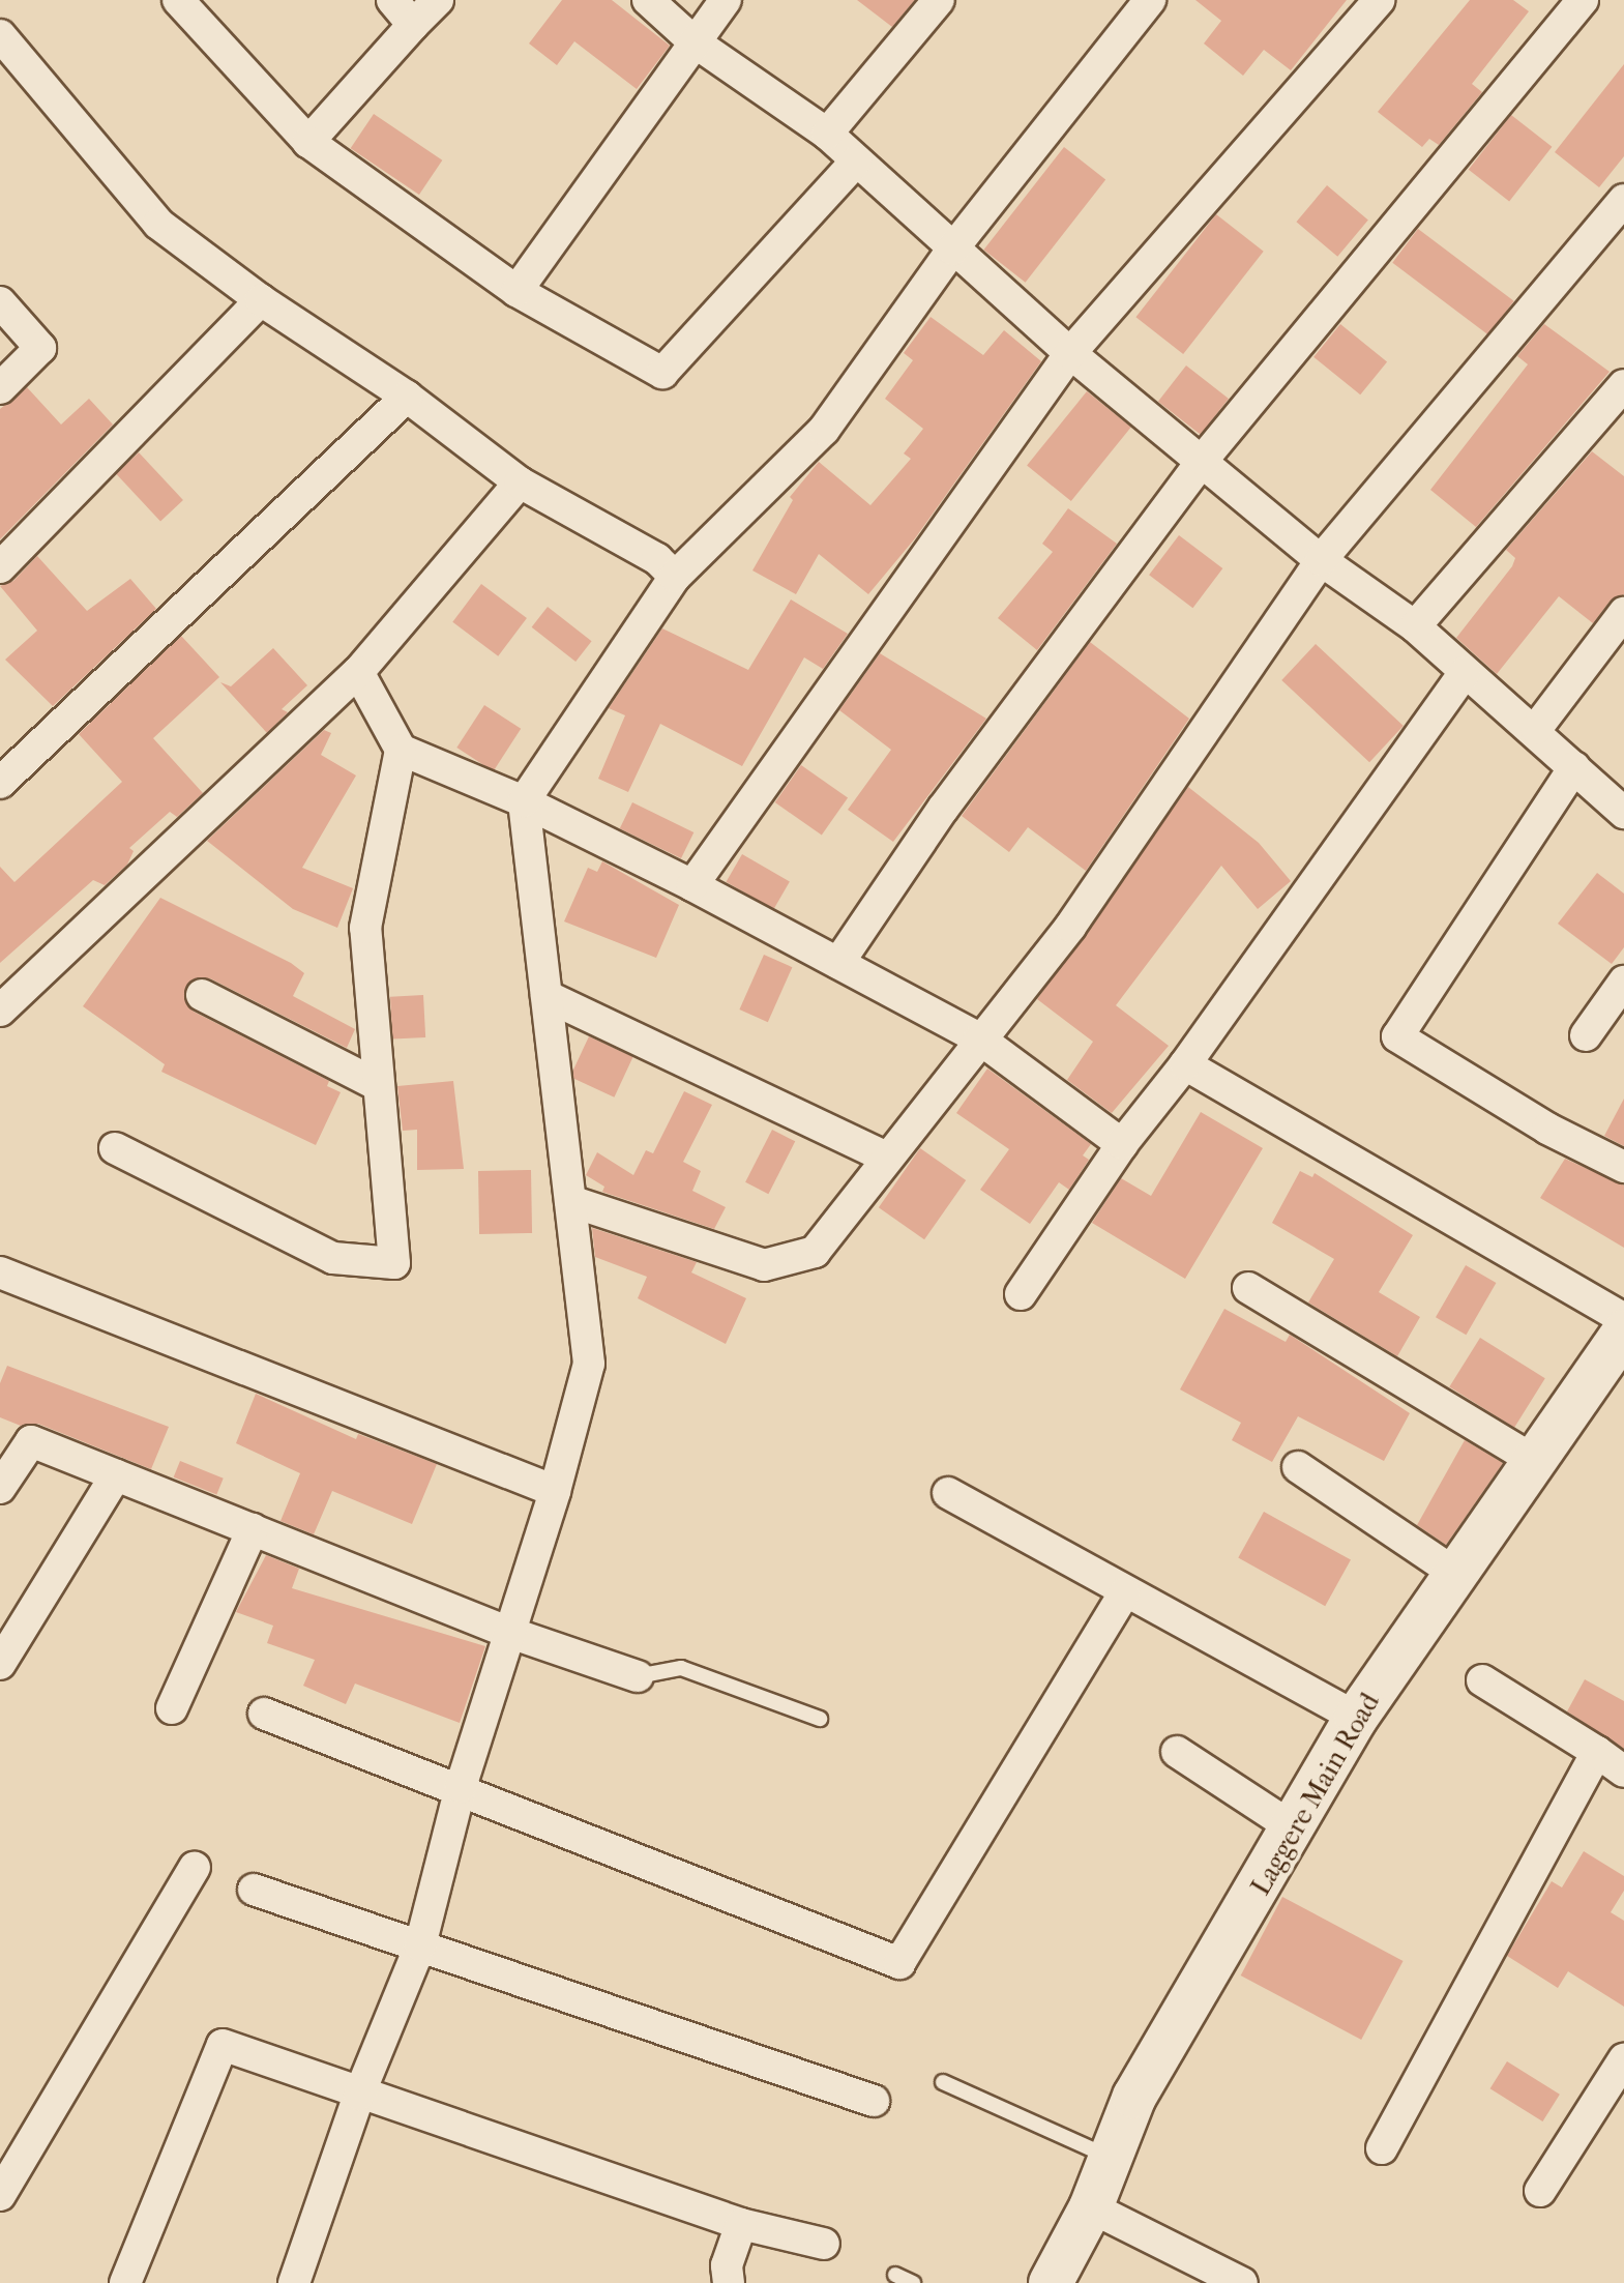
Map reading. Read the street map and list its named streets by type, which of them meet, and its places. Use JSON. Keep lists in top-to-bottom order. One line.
{"streets":{"street":["Laggere Main Road"]}}
